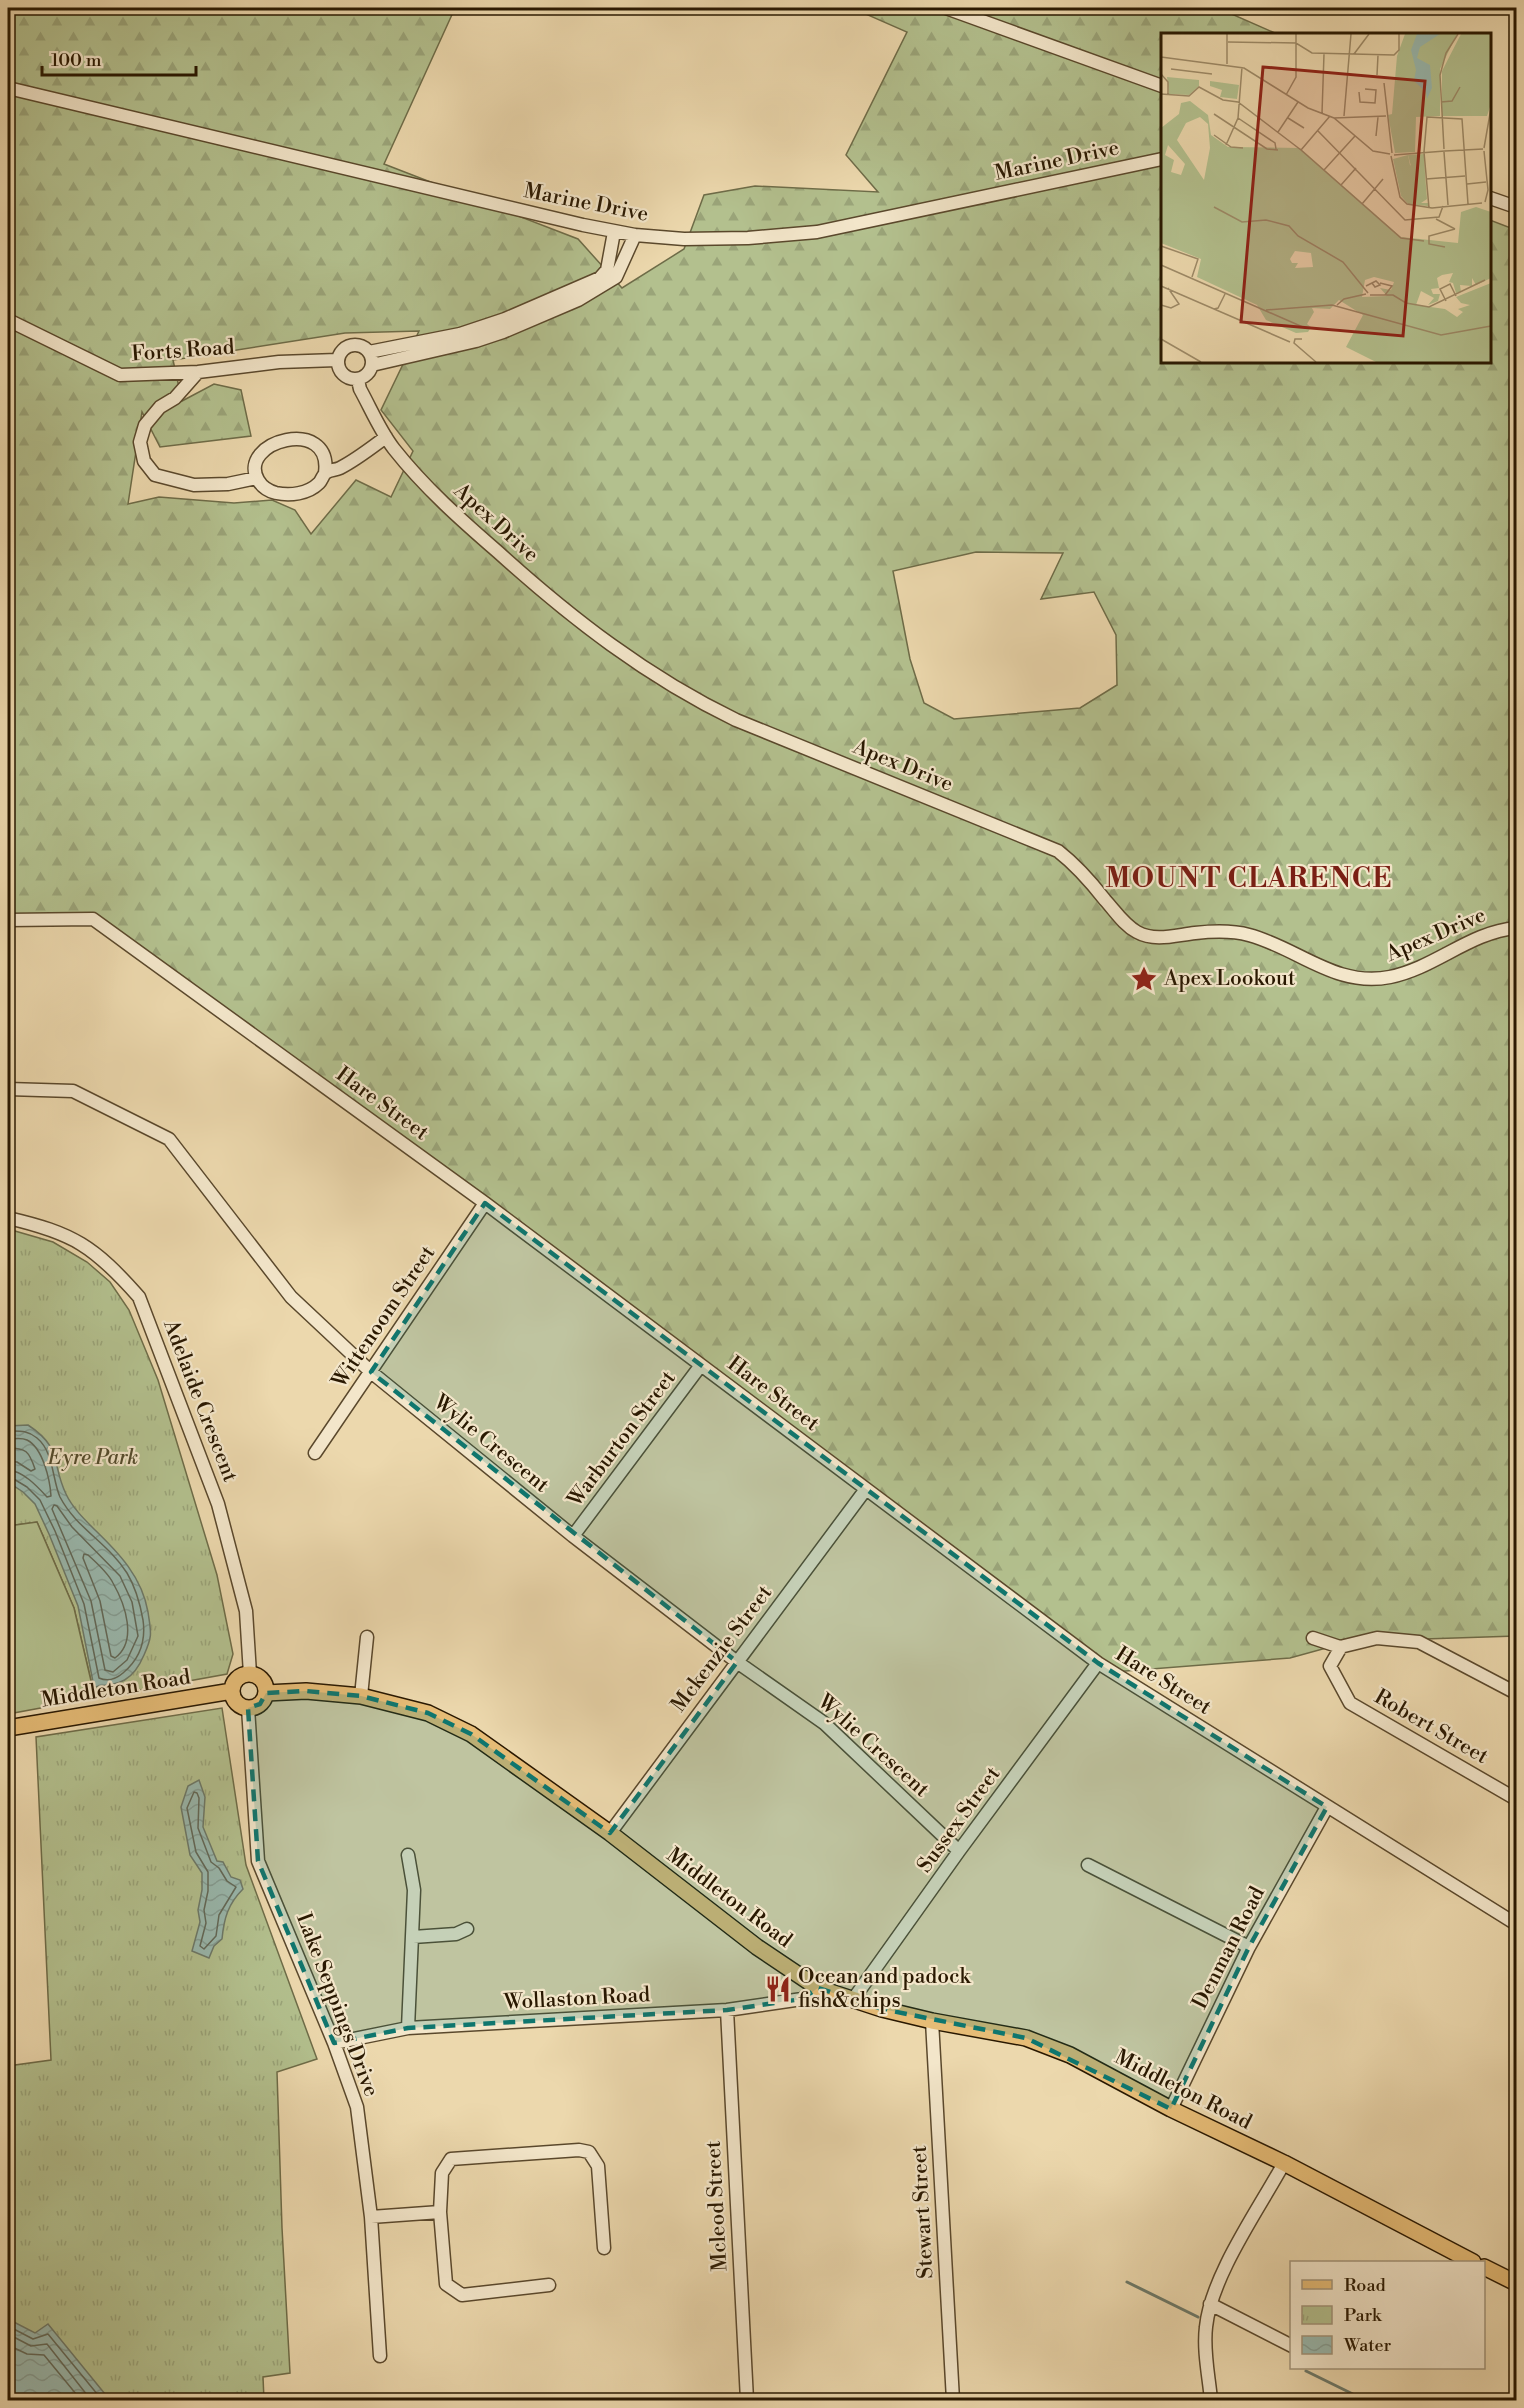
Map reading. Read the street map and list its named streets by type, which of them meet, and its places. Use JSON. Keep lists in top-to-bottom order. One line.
{"streets":{"main road":["Middleton Road"],"street":["Marine Drive","Forts Road","Apex Drive","Hare Street","Wittenoom Street","Adelaide Crescent","Warburton Street","Wylie Crescent","Mckenzie Street","Robert Street","Sussex Street","Denman Road","Wollaston Road","Lake Seppings Drive","Mcleod Street","Stewart Street"]},"crossings":[["Forts Road","Apex Drive"],["Hare Street","Wittenoom Street"],["Hare Street","Warburton Street"],["Hare Street","Mckenzie Street"],["Hare Street","Sussex Street"],["Hare Street","Denman Road"],["Wittenoom Street","Wylie Crescent"],["Adelaide Crescent","Middleton Road"],["Adelaide Crescent","Lake Seppings Drive"],["Warburton Street","Wylie Crescent"],["Wylie Crescent","Mckenzie Street"],["Wylie Crescent","Sussex Street"],["Mckenzie Street","Middleton Road"],["Middleton Road","Sussex Street"],["Middleton Road","Denman Road"],["Middleton Road","Wollaston Road"],["Middleton Road","Lake Seppings Drive"],["Middleton Road","Stewart Street"],["Wollaston Road","Lake Seppings Drive"],["Wollaston Road","Mcleod Street"]],"districts":["MOUNT CLARENCE"],"parks":["Eyre Park"],"places":{"place":["Apex Lookout"],"restaurant":["Ocean and padock fish&chips"]},"legend":["Road","Park","Water"],"scale_bar":"100 m"}
